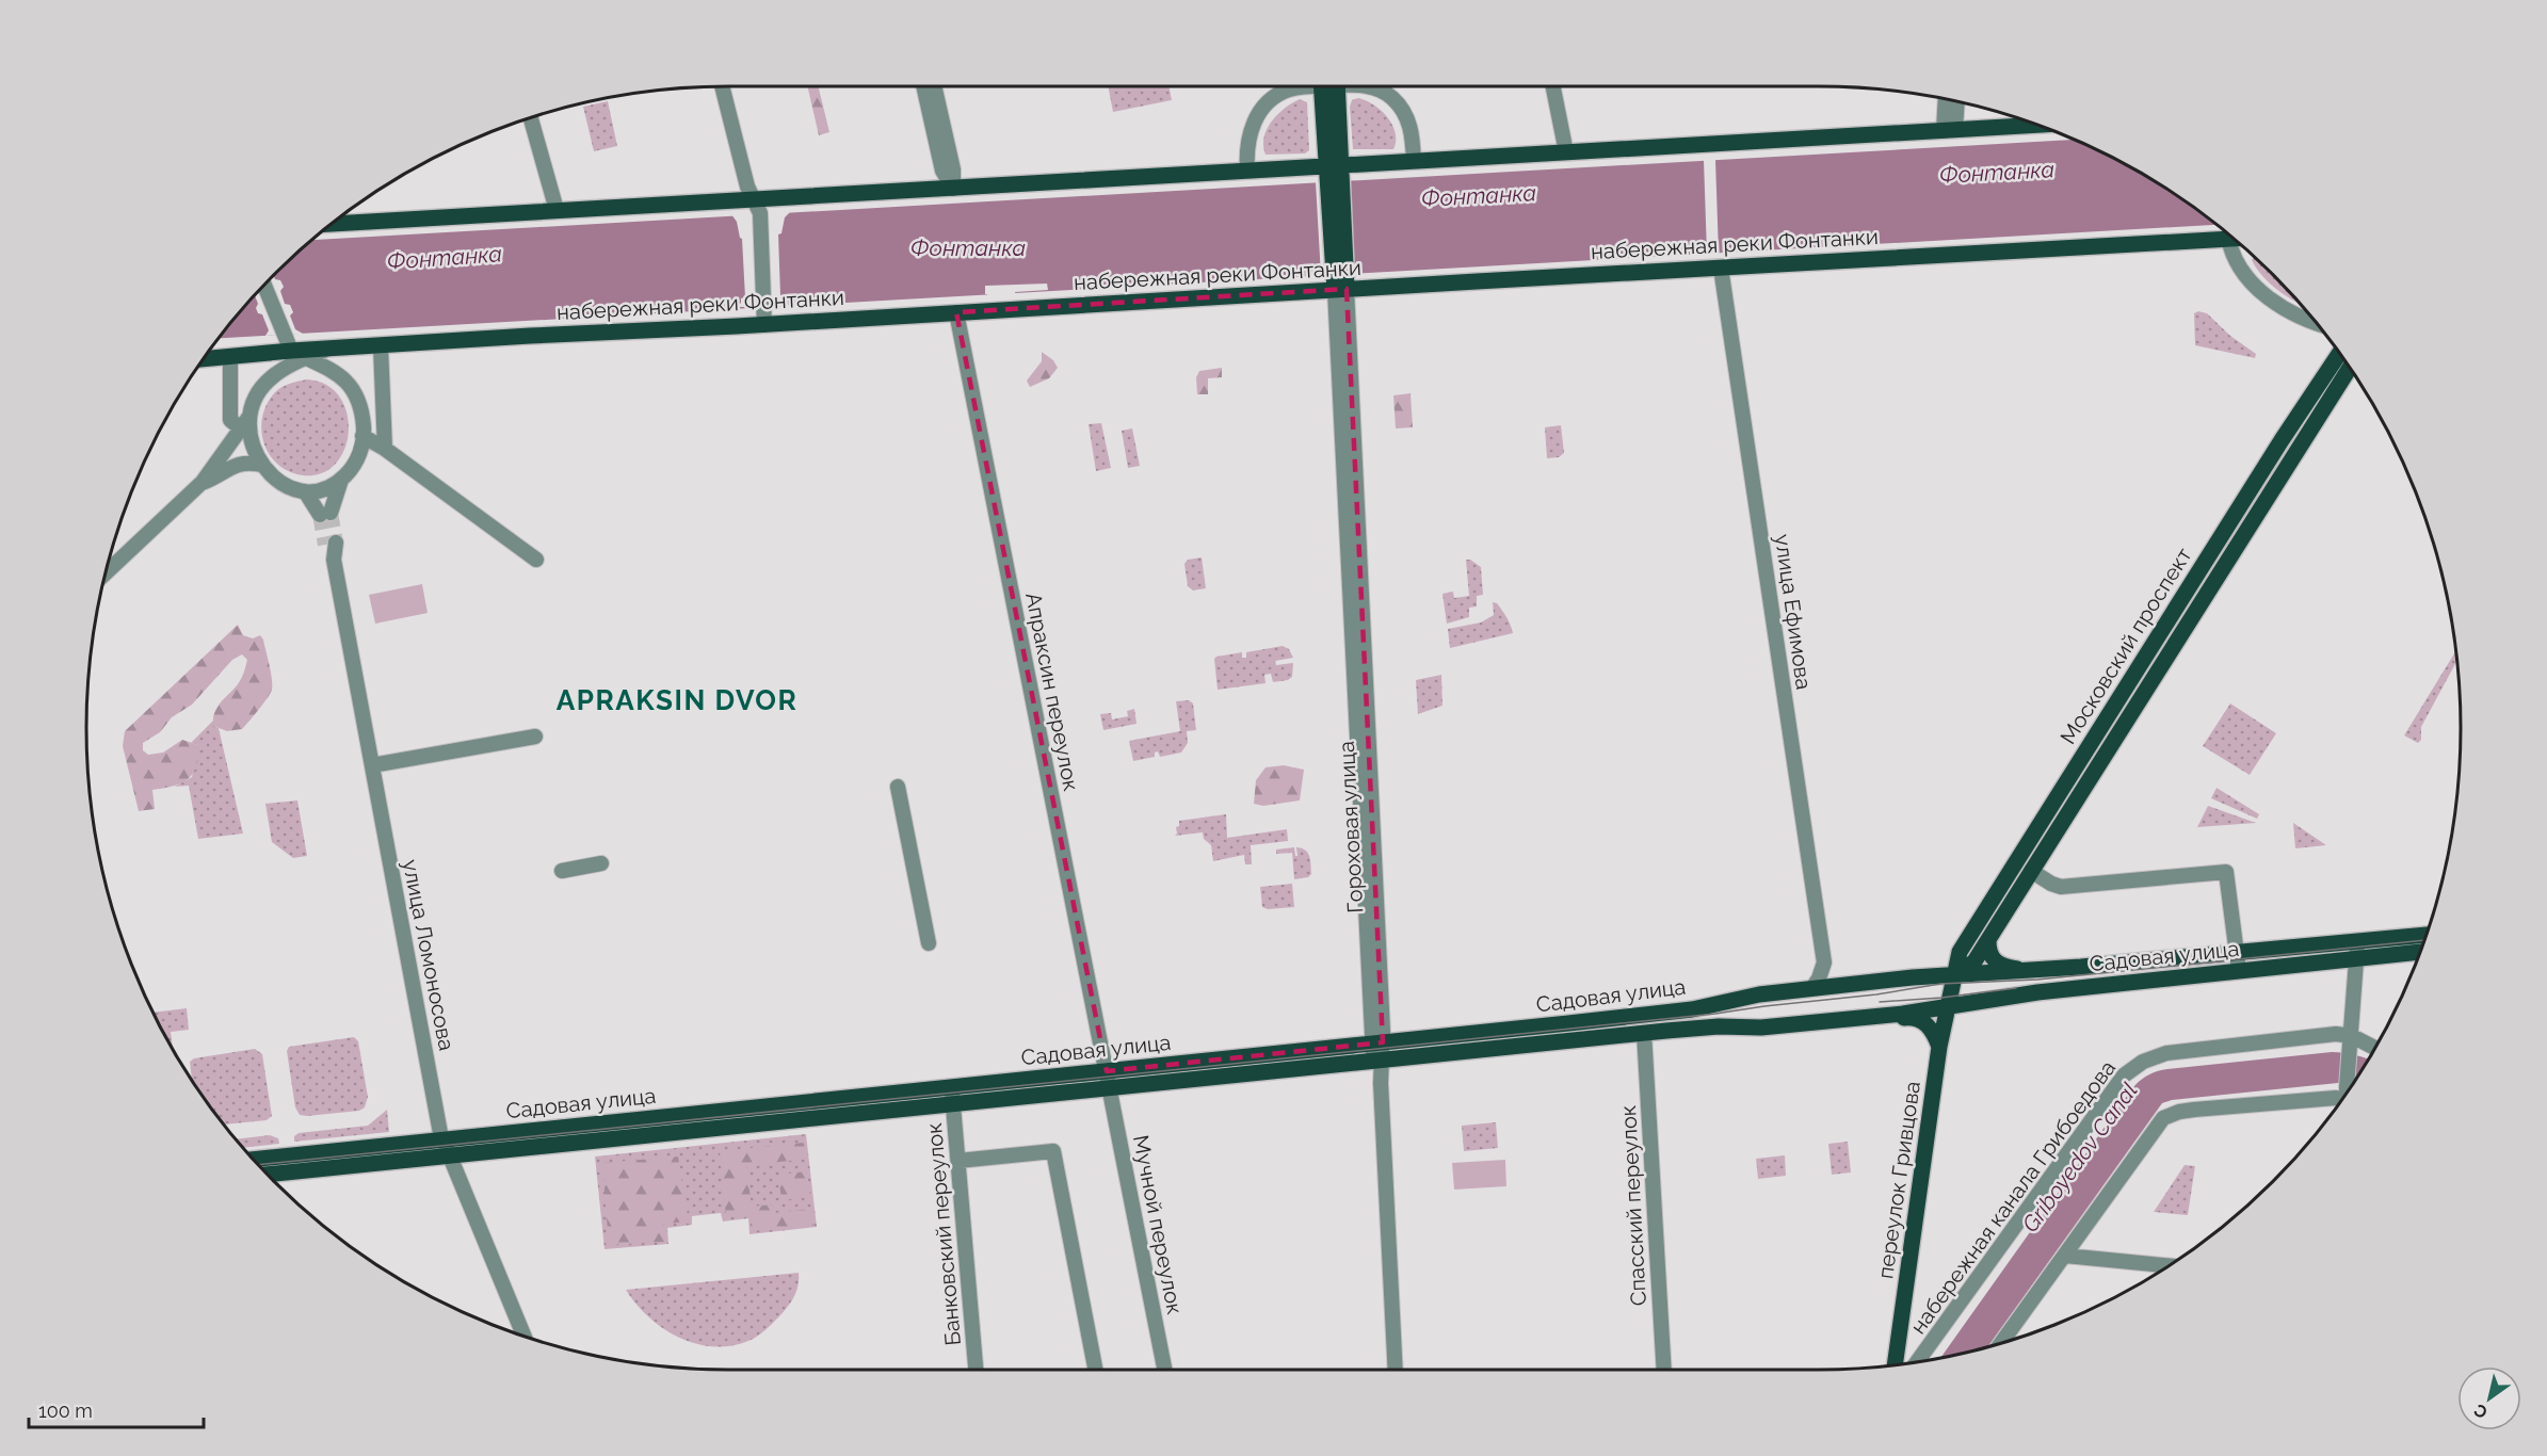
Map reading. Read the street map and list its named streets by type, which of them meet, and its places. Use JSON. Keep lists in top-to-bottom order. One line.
{"streets":{"main road":["набережная реки Фонтанки","Московский проспект","Садовая улица","переулок Гривцова"],"street":["улица Ефимова","Апраксин переулок","Гороховая улица","улица Ломоносова","набережная канала Грибоедова","Спасский переулок","Мучной переулок","Банковский переулок"]},"crossings":[["набережная реки Фонтанки","улица Ефимова"],["набережная реки Фонтанки","Апраксин переулок"],["набережная реки Фонтанки","Гороховая улица"],["Московский проспект","Садовая улица"],["Московский проспект","переулок Гривцова"],["Апраксин переулок","Садовая улица"],["Апраксин переулок","Мучной переулок"],["Гороховая улица","Садовая улица"],["улица Ломоносова","Садовая улица"],["Садовая улица","переулок Гривцова"],["Садовая улица","Спасский переулок"],["Садовая улица","Мучной переулок"],["Садовая улица","Банковский переулок"]],"districts":["APRAKSIN DVOR"],"water":["Фонтанка","Griboyedov Canal"],"scale_bar":"100 m","north":"bottom left"}
